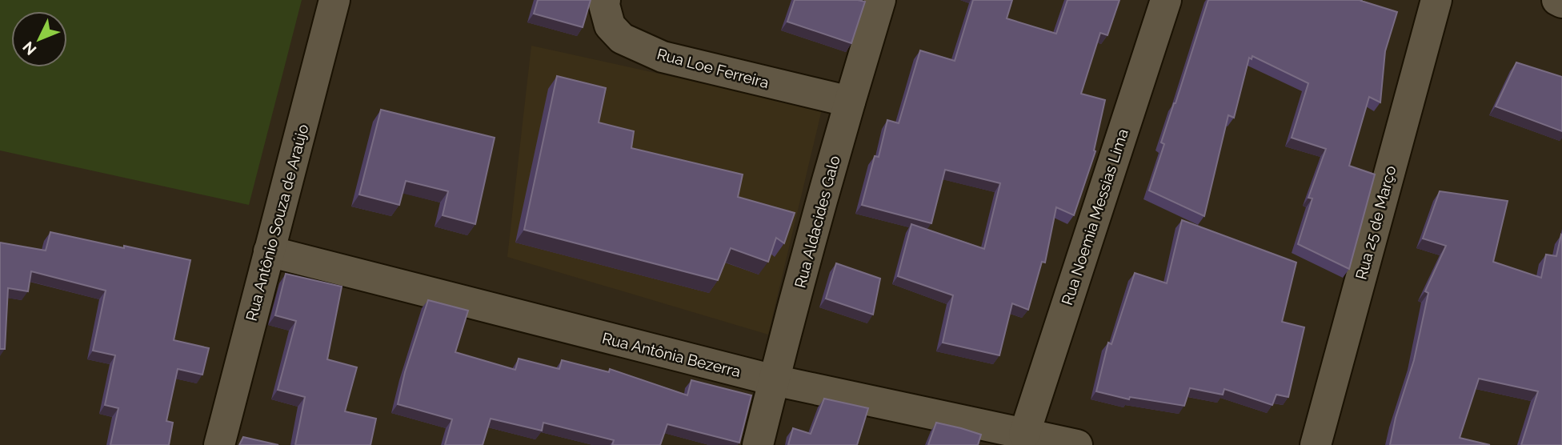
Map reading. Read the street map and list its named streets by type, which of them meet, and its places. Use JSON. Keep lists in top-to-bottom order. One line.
{"streets":{"street":["Rua Loe Ferreira","Rua Noemia Messias Lima","Rua Aldacides Galo","Rua Antônio Souza de Araújo","Rua 25 de Março","Rua Antônia Bezerra"]},"crossings":[["Rua Loe Ferreira","Rua Aldacides Galo"],["Rua Noemia Messias Lima","Rua Antônia Bezerra"],["Rua Aldacides Galo","Rua Antônia Bezerra"],["Rua Antônio Souza de Araújo","Rua Antônia Bezerra"]],"north":"bottom left"}
